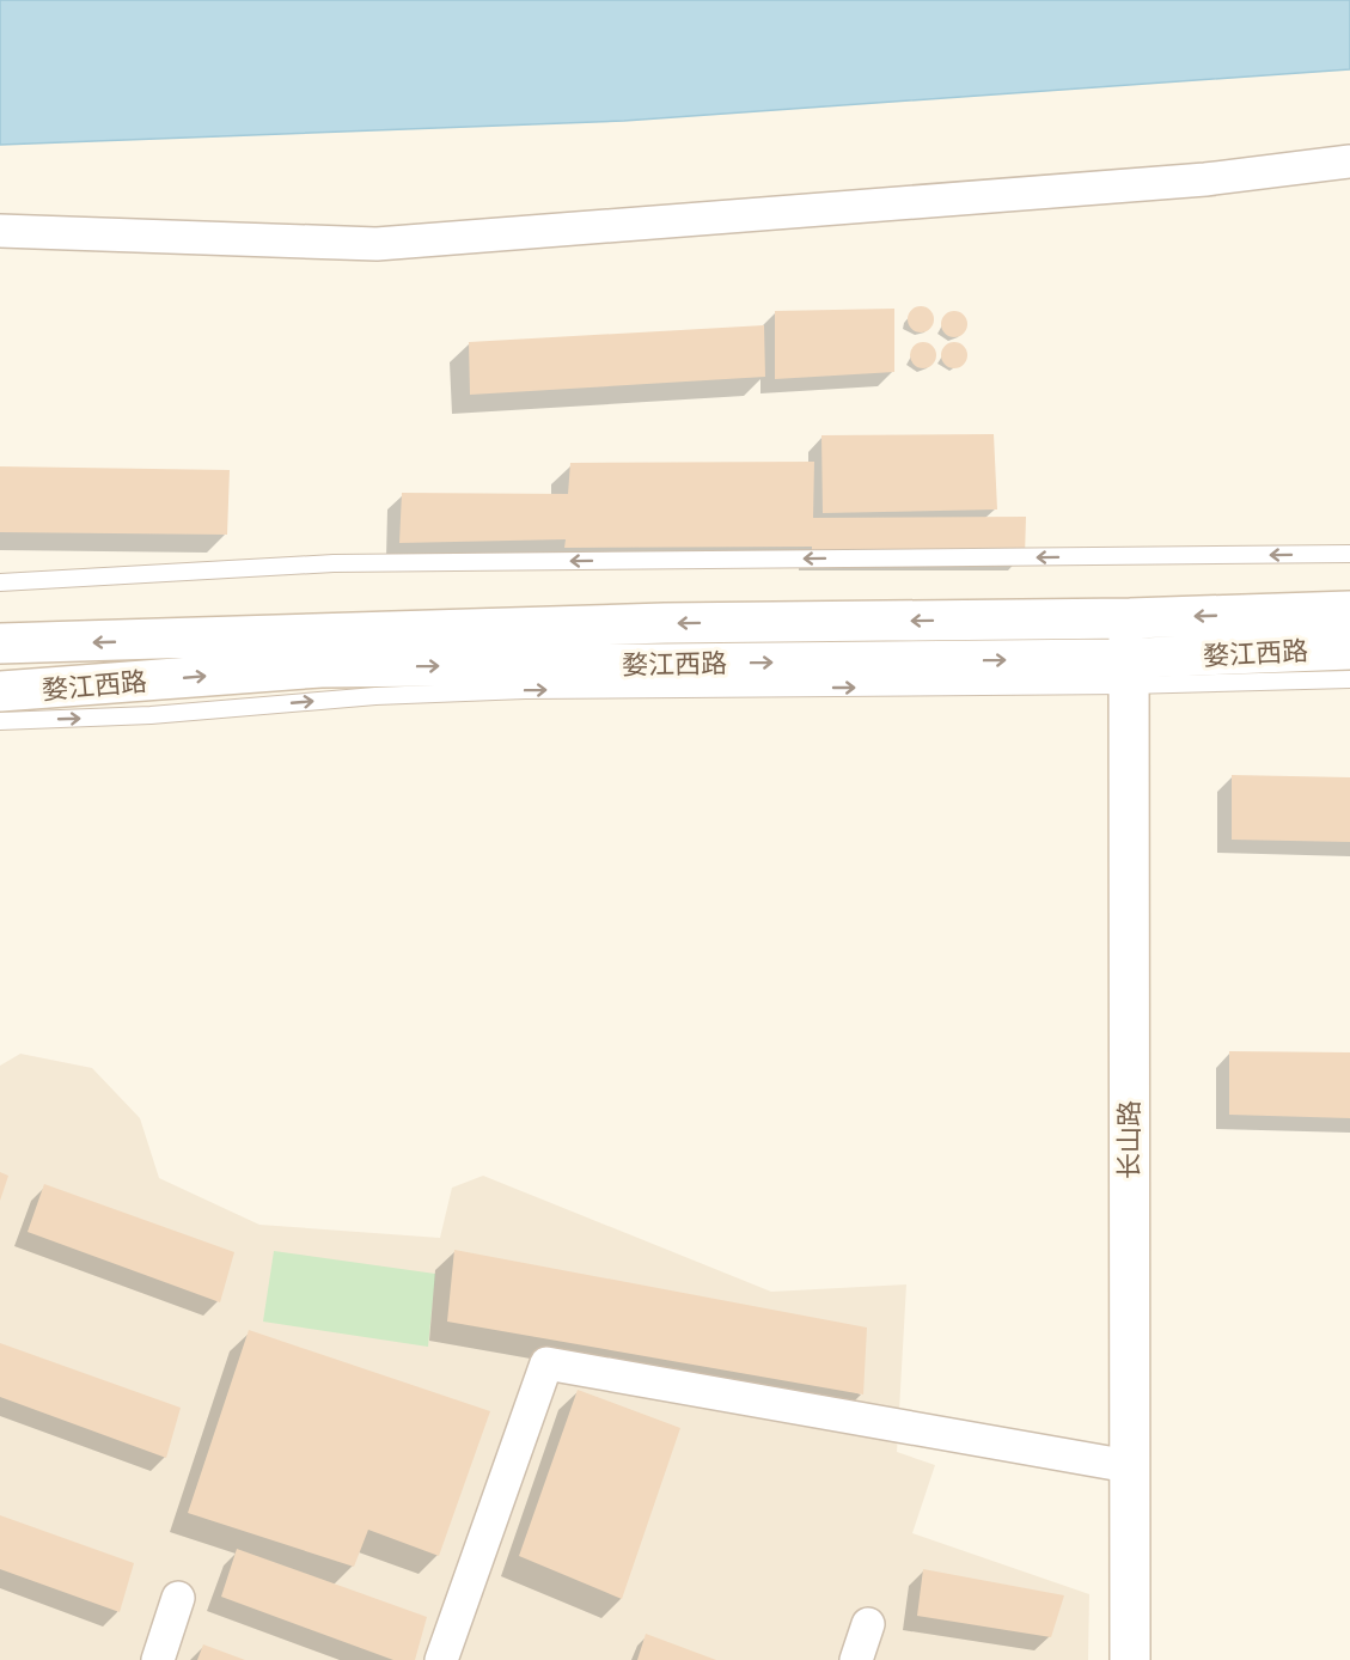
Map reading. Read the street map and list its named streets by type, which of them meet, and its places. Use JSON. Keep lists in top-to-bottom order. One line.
{"streets":{"main road":["婺江西路","长山路"]},"crossings":[["婺江西路","长山路"]]}
